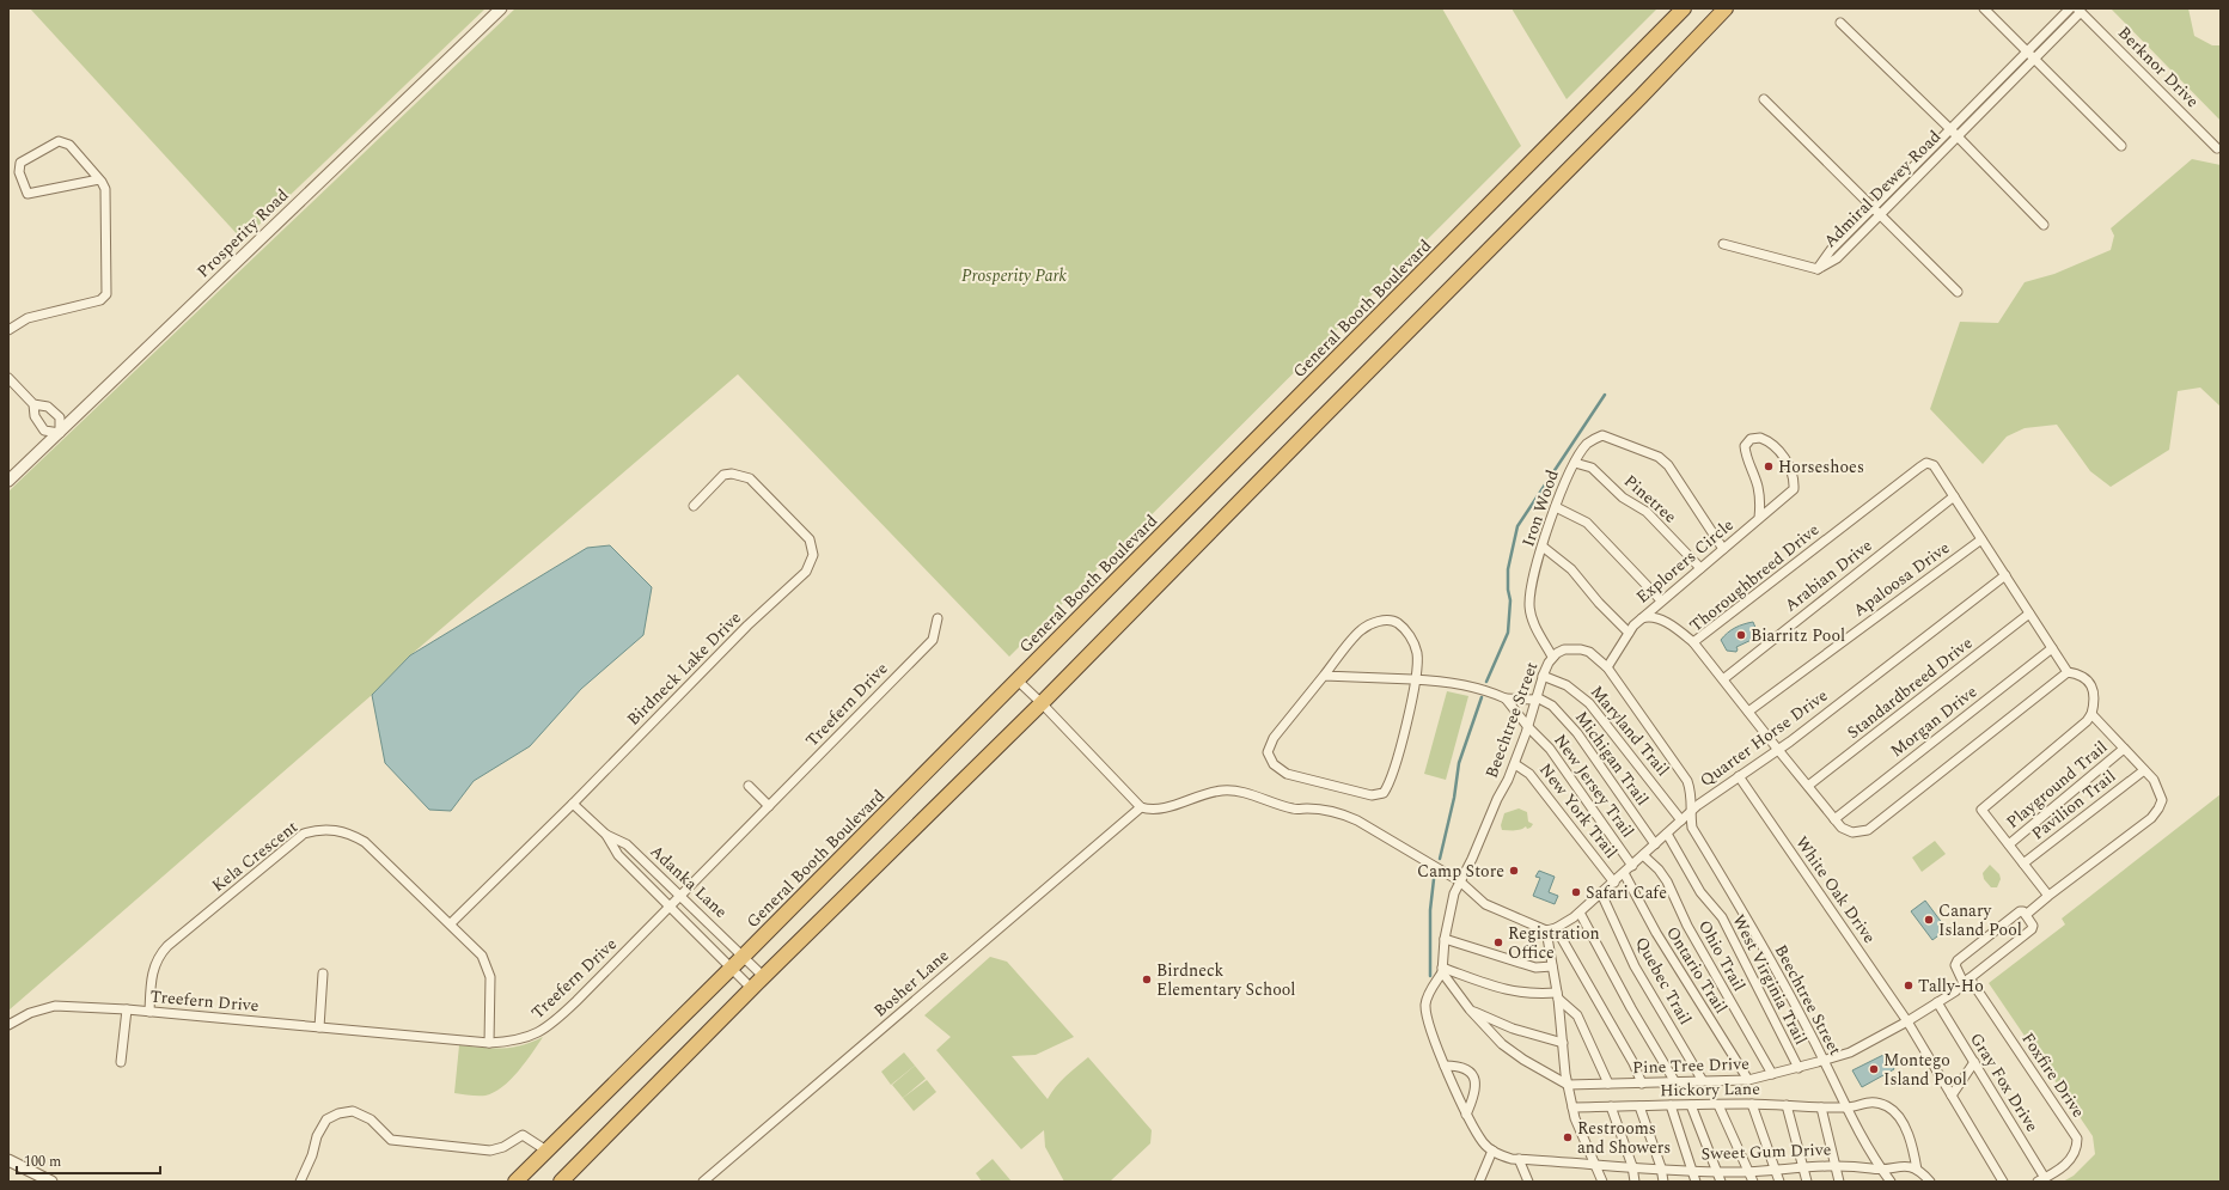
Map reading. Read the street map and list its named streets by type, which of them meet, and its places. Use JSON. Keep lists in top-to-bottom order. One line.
{"streets":{"highway":["General Booth Boulevard"],"street":["Berknor Drive","Admiral Dewey Road","Prosperity Road","Pinetree","Iron Wood","Explorers Circle","Arabian Drive","Thoroughbreed Drive","Apaloosa Drive","Birdneck Lake Drive","Standardbreed Drive","Treefern Drive","Beechtree Street","Morgan Drive","Maryland Trail","Quarter Horse Drive","Michigan Trail","Playground Trail","New Jersey Trail","Pavilion Trail","New York Trail","Kela Crescent","Adanka Lane","White Oak Drive","Ohio Trail","Ontario Trail","West Virginia Trail","Quebec Trail","Bosher Lane","Pine Tree Drive","Foxfire Drive","Gray Fox Drive","Hickory Lane","Sweet Gum Drive"]},"crossings":[["Berknor Drive","Admiral Dewey Road"],["General Booth Boulevard","Adanka Lane"],["Pinetree","Iron Wood"],["Pinetree","Explorers Circle"],["Iron Wood","Explorers Circle"],["Iron Wood","Beechtree Street"],["Explorers Circle","Beechtree Street"],["Arabian Drive","Thoroughbreed Drive"],["Thoroughbreed Drive","Apaloosa Drive"],["Thoroughbreed Drive","Standardbreed Drive"],["Thoroughbreed Drive","Morgan Drive"],["Thoroughbreed Drive","Quarter Horse Drive"],["Birdneck Lake Drive","Kela Crescent"],["Birdneck Lake Drive","Adanka Lane"],["Treefern Drive","Kela Crescent"],["Treefern Drive","Adanka Lane"],["Beechtree Street","Maryland Trail"],["Beechtree Street","Quarter Horse Drive"],["Beechtree Street","Michigan Trail"],["Beechtree Street","New Jersey Trail"],["Beechtree Street","New York Trail"],["Beechtree Street","Pine Tree Drive"],["Beechtree Street","Hickory Lane"],["Beechtree Street","Sweet Gum Drive"],["Maryland Trail","Quarter Horse Drive"],["Quarter Horse Drive","Michigan Trail"],["Quarter Horse Drive","New Jersey Trail"],["Quarter Horse Drive","New York Trail"],["Quarter Horse Drive","White Oak Drive"],["Quarter Horse Drive","Ohio Trail"],["Quarter Horse Drive","Ontario Trail"],["Quarter Horse Drive","West Virginia Trail"],["Quarter Horse Drive","Quebec Trail"],["White Oak Drive","Pine Tree Drive"],["Ohio Trail","Pine Tree Drive"],["Ontario Trail","Pine Tree Drive"],["West Virginia Trail","Pine Tree Drive"],["Quebec Trail","Pine Tree Drive"],["Pine Tree Drive","Foxfire Drive"],["Pine Tree Drive","Gray Fox Drive"],["Foxfire Drive","Gray Fox Drive"],["Hickory Lane","Sweet Gum Drive"]],"parks":["Prosperity Park"],"places":["Horseshoes","Biarritz Pool","Camp Store","Safari Cafe","Canary Island Pool","Registration Office","Birdneck Elementary School","Tally-Ho","Montego Island Pool","Restrooms and Showers"],"scale_bar":"100 m"}
